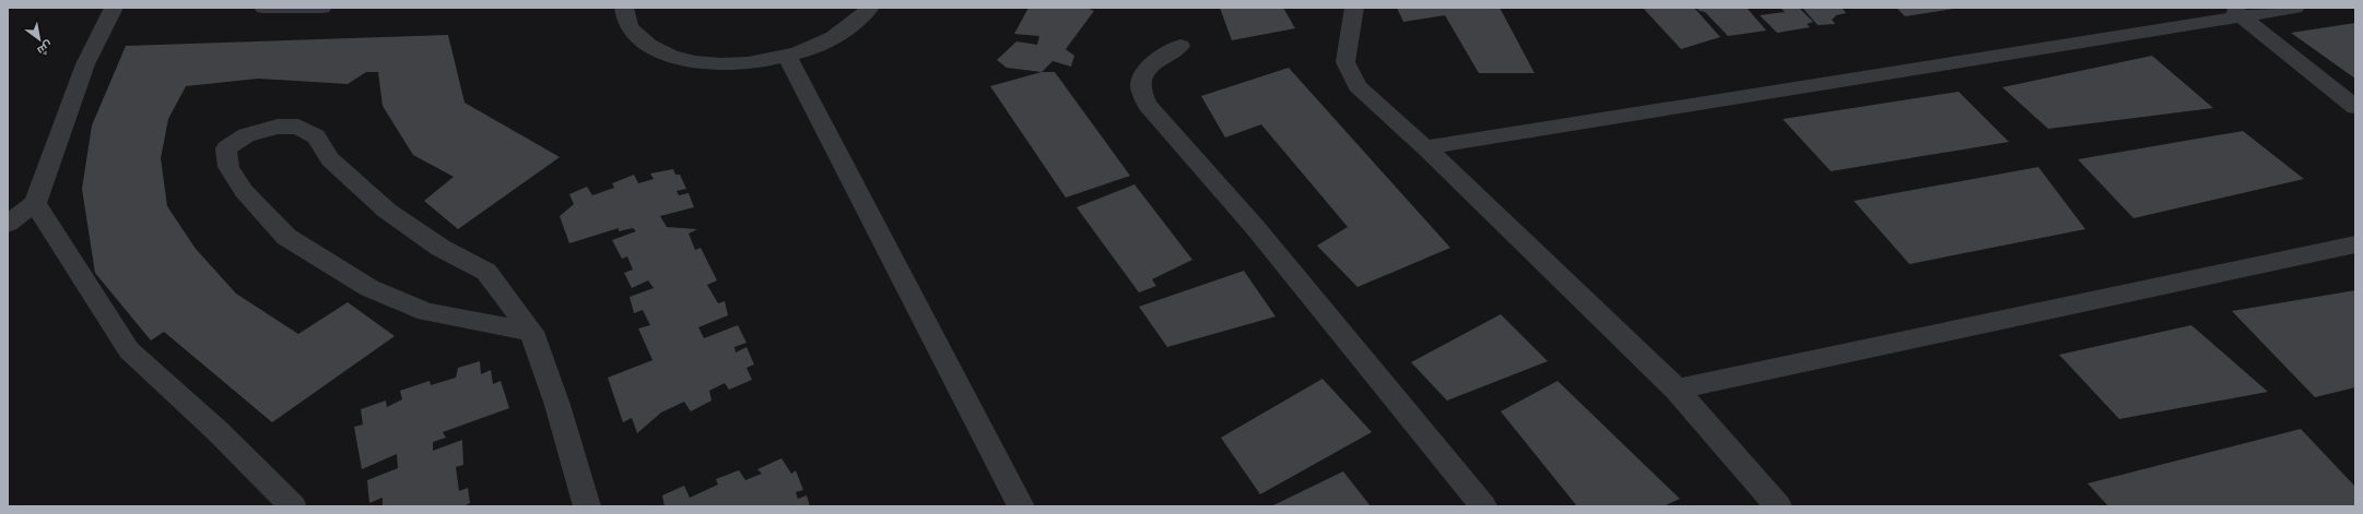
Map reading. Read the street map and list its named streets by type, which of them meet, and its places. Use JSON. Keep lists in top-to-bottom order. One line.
{"north":"bottom right"}
